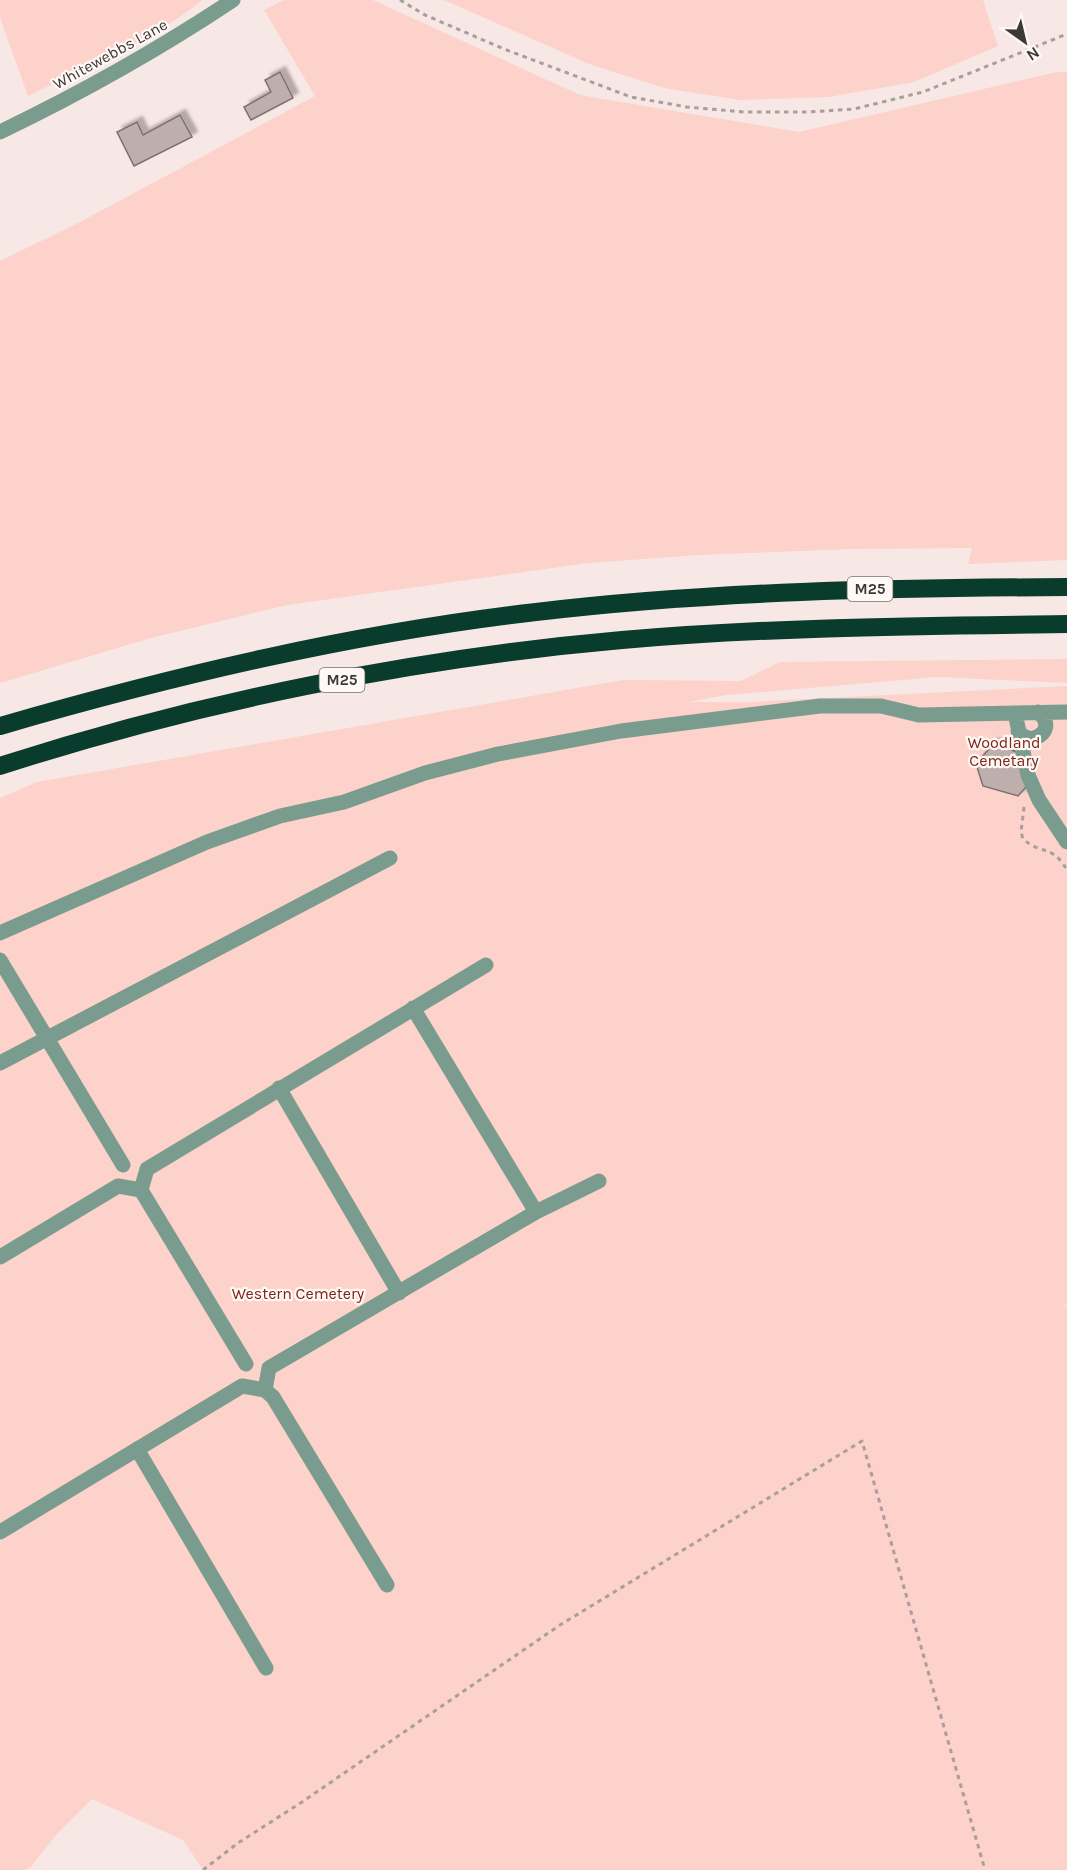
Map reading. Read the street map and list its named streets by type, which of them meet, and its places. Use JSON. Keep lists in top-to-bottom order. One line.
{"streets":{"highway":["M25"],"street":["Whitewebbs Lane"]},"parks":["Woodland Cemetary","Western Cemetery"],"north":"bottom right"}
